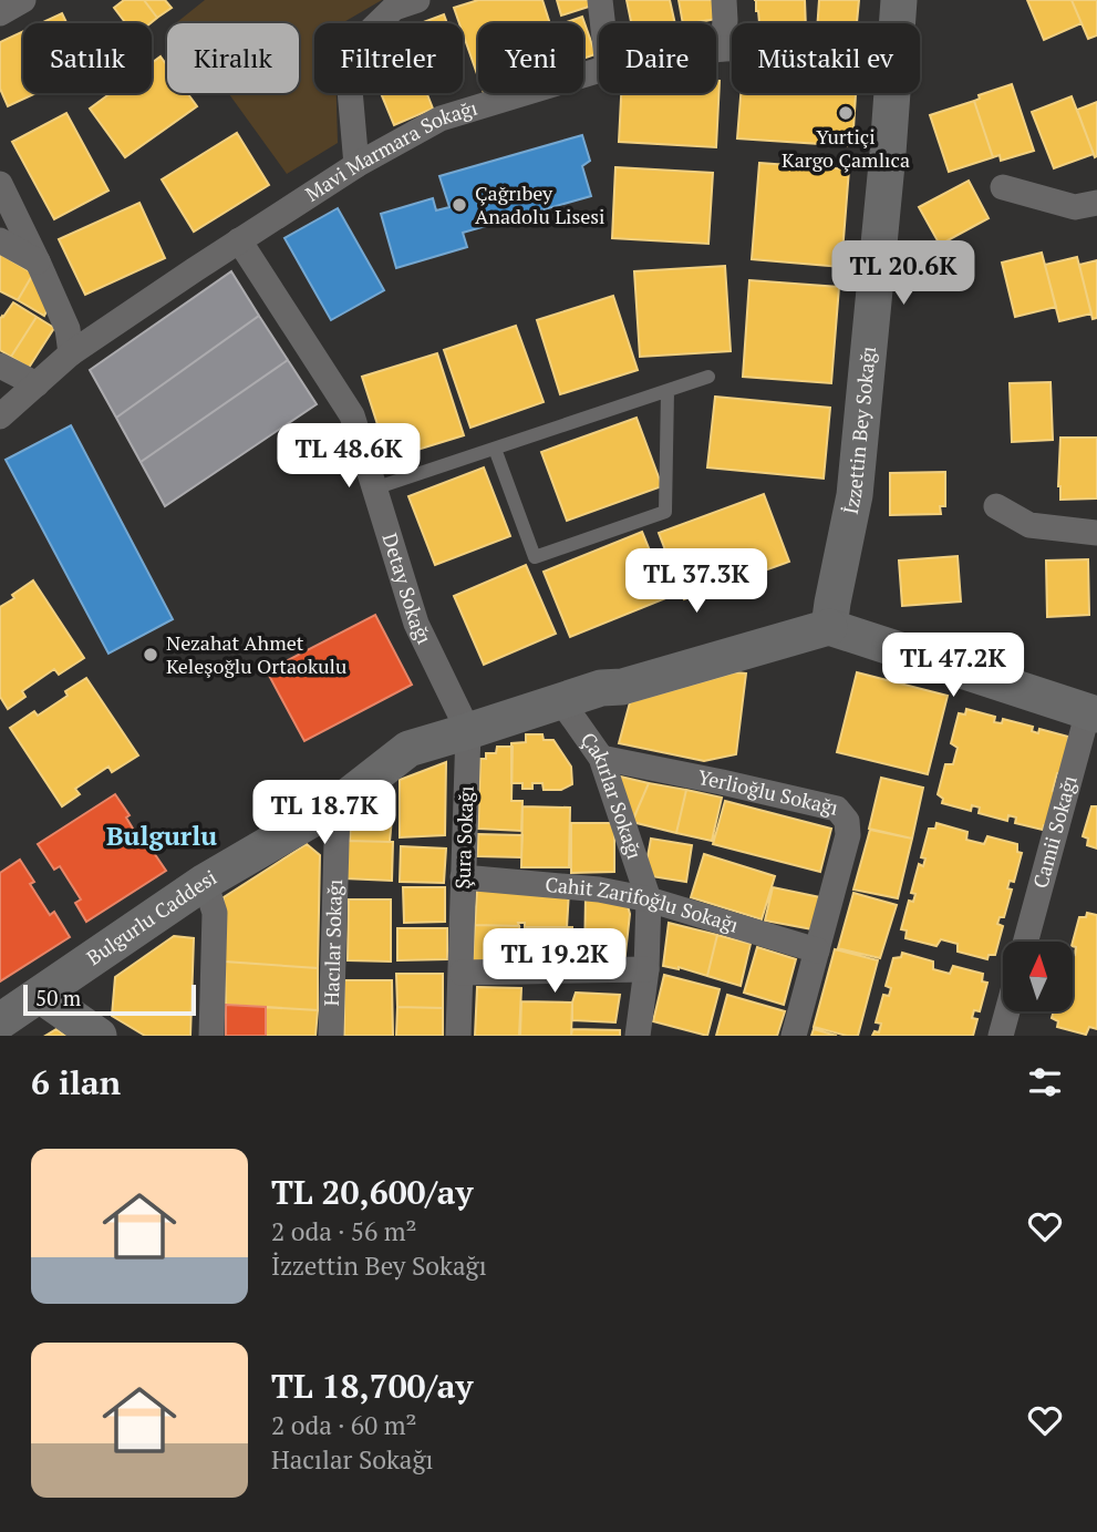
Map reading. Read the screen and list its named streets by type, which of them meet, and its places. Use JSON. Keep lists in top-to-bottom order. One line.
{"streets":{"main road":["İzzettin Bey Sokağı","Bulgurlu Caddesi"],"street":["Mavi Marmara Sokağı","Detay Sokağı","Yerlioğlu Sokağı","Çakırlar Sokağı","Camii Sokağı","Şura Sokağı","Cahit Zarifoğlu Sokağı","Hacılar Sokağı"]},"crossings":[["Mavi Marmara Sokağı","Detay Sokağı"],["İzzettin Bey Sokağı","Bulgurlu Caddesi"],["Detay Sokağı","Şura Sokağı"],["Detay Sokağı","Bulgurlu Caddesi"],["Yerlioğlu Sokağı","Çakırlar Sokağı"],["Yerlioğlu Sokağı","Cahit Zarifoğlu Sokağı"],["Çakırlar Sokağı","Cahit Zarifoğlu Sokağı"],["Çakırlar Sokağı","Bulgurlu Caddesi"],["Şura Sokağı","Cahit Zarifoğlu Sokağı"],["Şura Sokağı","Bulgurlu Caddesi"],["Bulgurlu Caddesi","Hacılar Sokağı"]],"districts":["Bulgurlu"],"places":["Yurtiçi Kargo Çamlıca","Çağrıbey Anadolu Lisesi","Nezahat Ahmet Keleşoğlu Ortaokulu"],"scale_bar":"50 m","north":"top","page":{"chip":["Satılık","Kiralık","Filtreler","Yeni","Daire","Müstakil ev"],"price":["TL 20.6K","TL 48.6K","TL 37.3K","TL 47.2K","TL 18.7K","TL 19.2K"],"scale":"50 m","heading":"6 ilan","list":[{"name":"TL 20,600/ay","note":"2 oda · 56 m² · İzzettin Bey Sokağı"},{"name":"TL 18,700/ay","note":"2 oda · 60 m² · Hacılar Sokağı"}]}}
